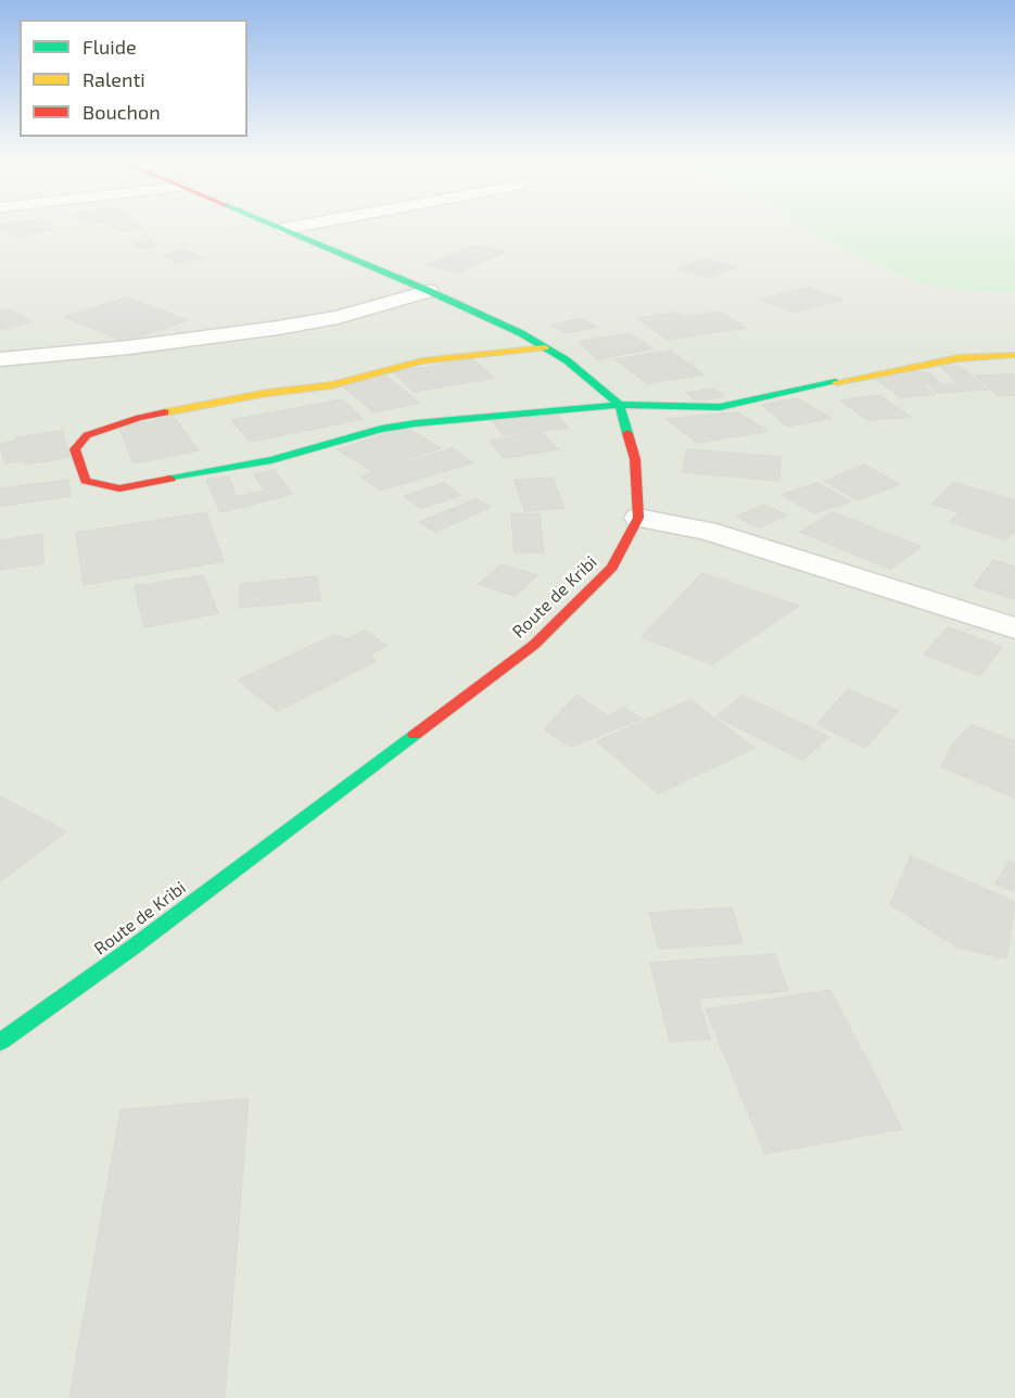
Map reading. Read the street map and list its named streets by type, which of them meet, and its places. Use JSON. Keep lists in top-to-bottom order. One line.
{"streets":{"main road":["Route de Kribi"]},"legend":["Fluide","Ralenti","Bouchon"]}
